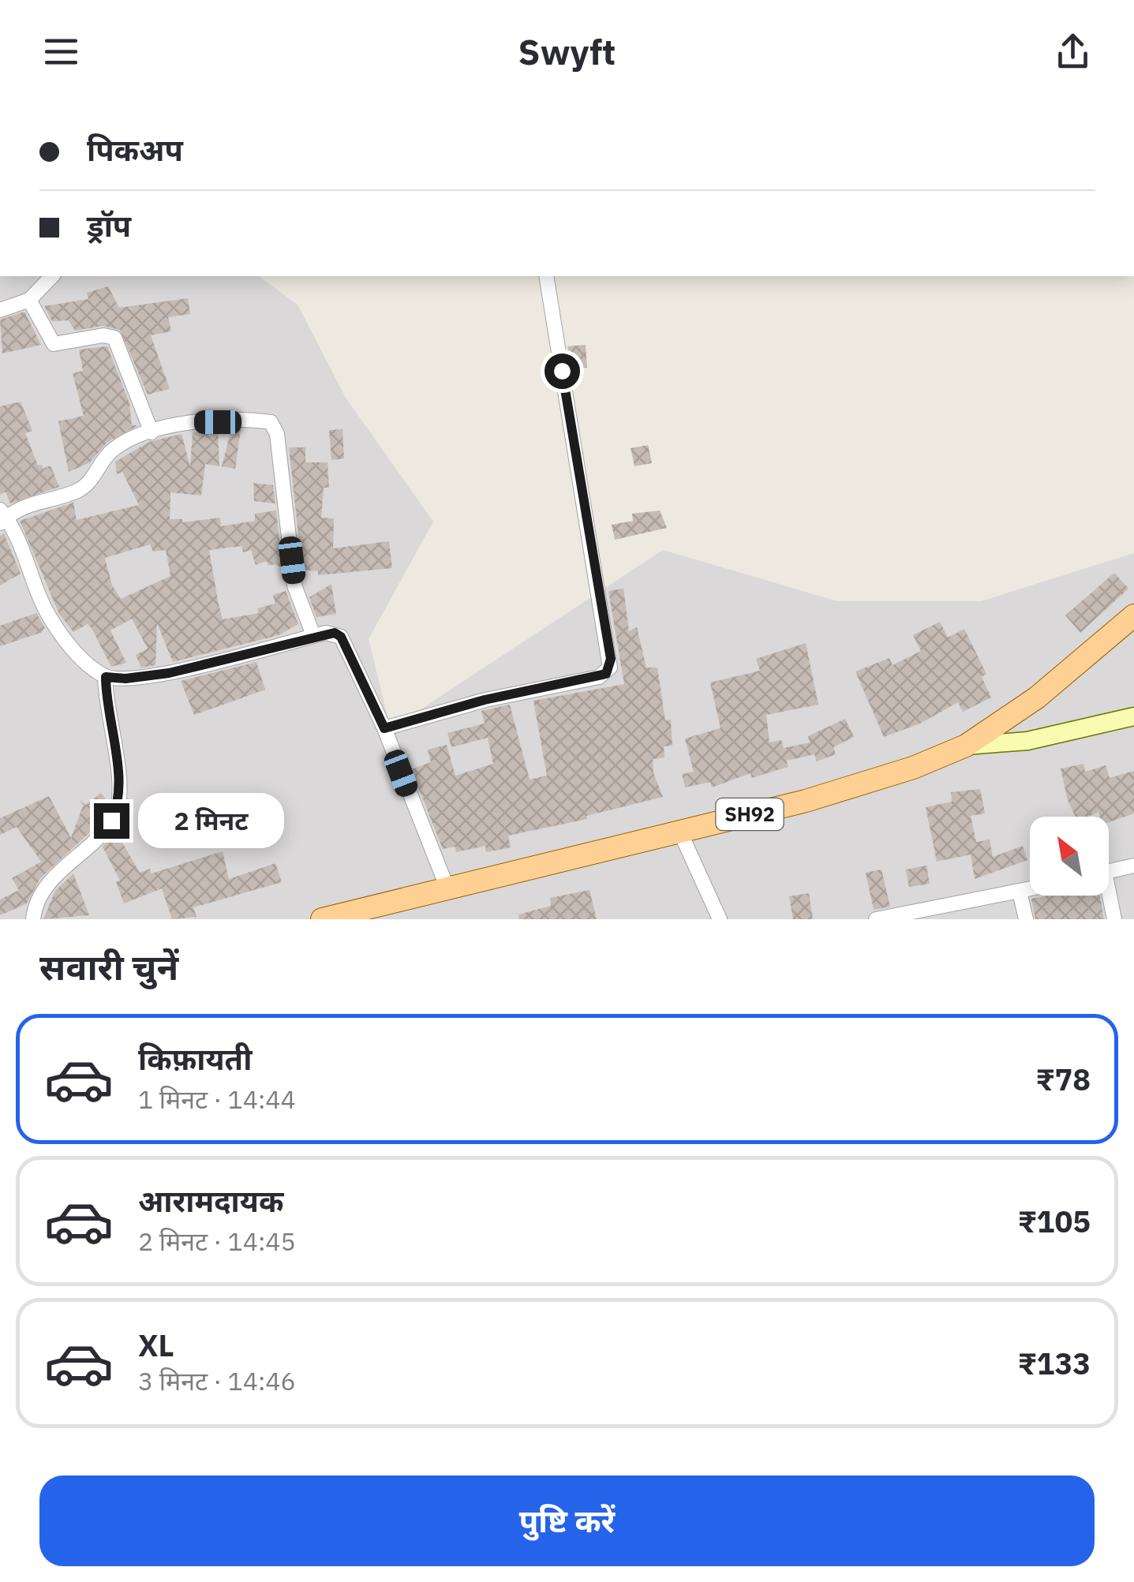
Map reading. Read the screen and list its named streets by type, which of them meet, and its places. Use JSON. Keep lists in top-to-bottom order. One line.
{"streets":{"main road":["SH92"]},"north":"top left","page":{"header":"Swyft","banner":["पिकअप","ड्रॉप"],"bubble":"2 मिनट","heading":"सवारी चुनें","list":[{"name":"किफ़ायती","note":"1 मिनट · 14:44","value":"₹78"},{"name":"आरामदायक","note":"2 मिनट · 14:45","value":"₹105"},{"name":"XL","note":"3 मिनट · 14:46","value":"₹133"}],"buttons":"पुष्टि करें"}}
